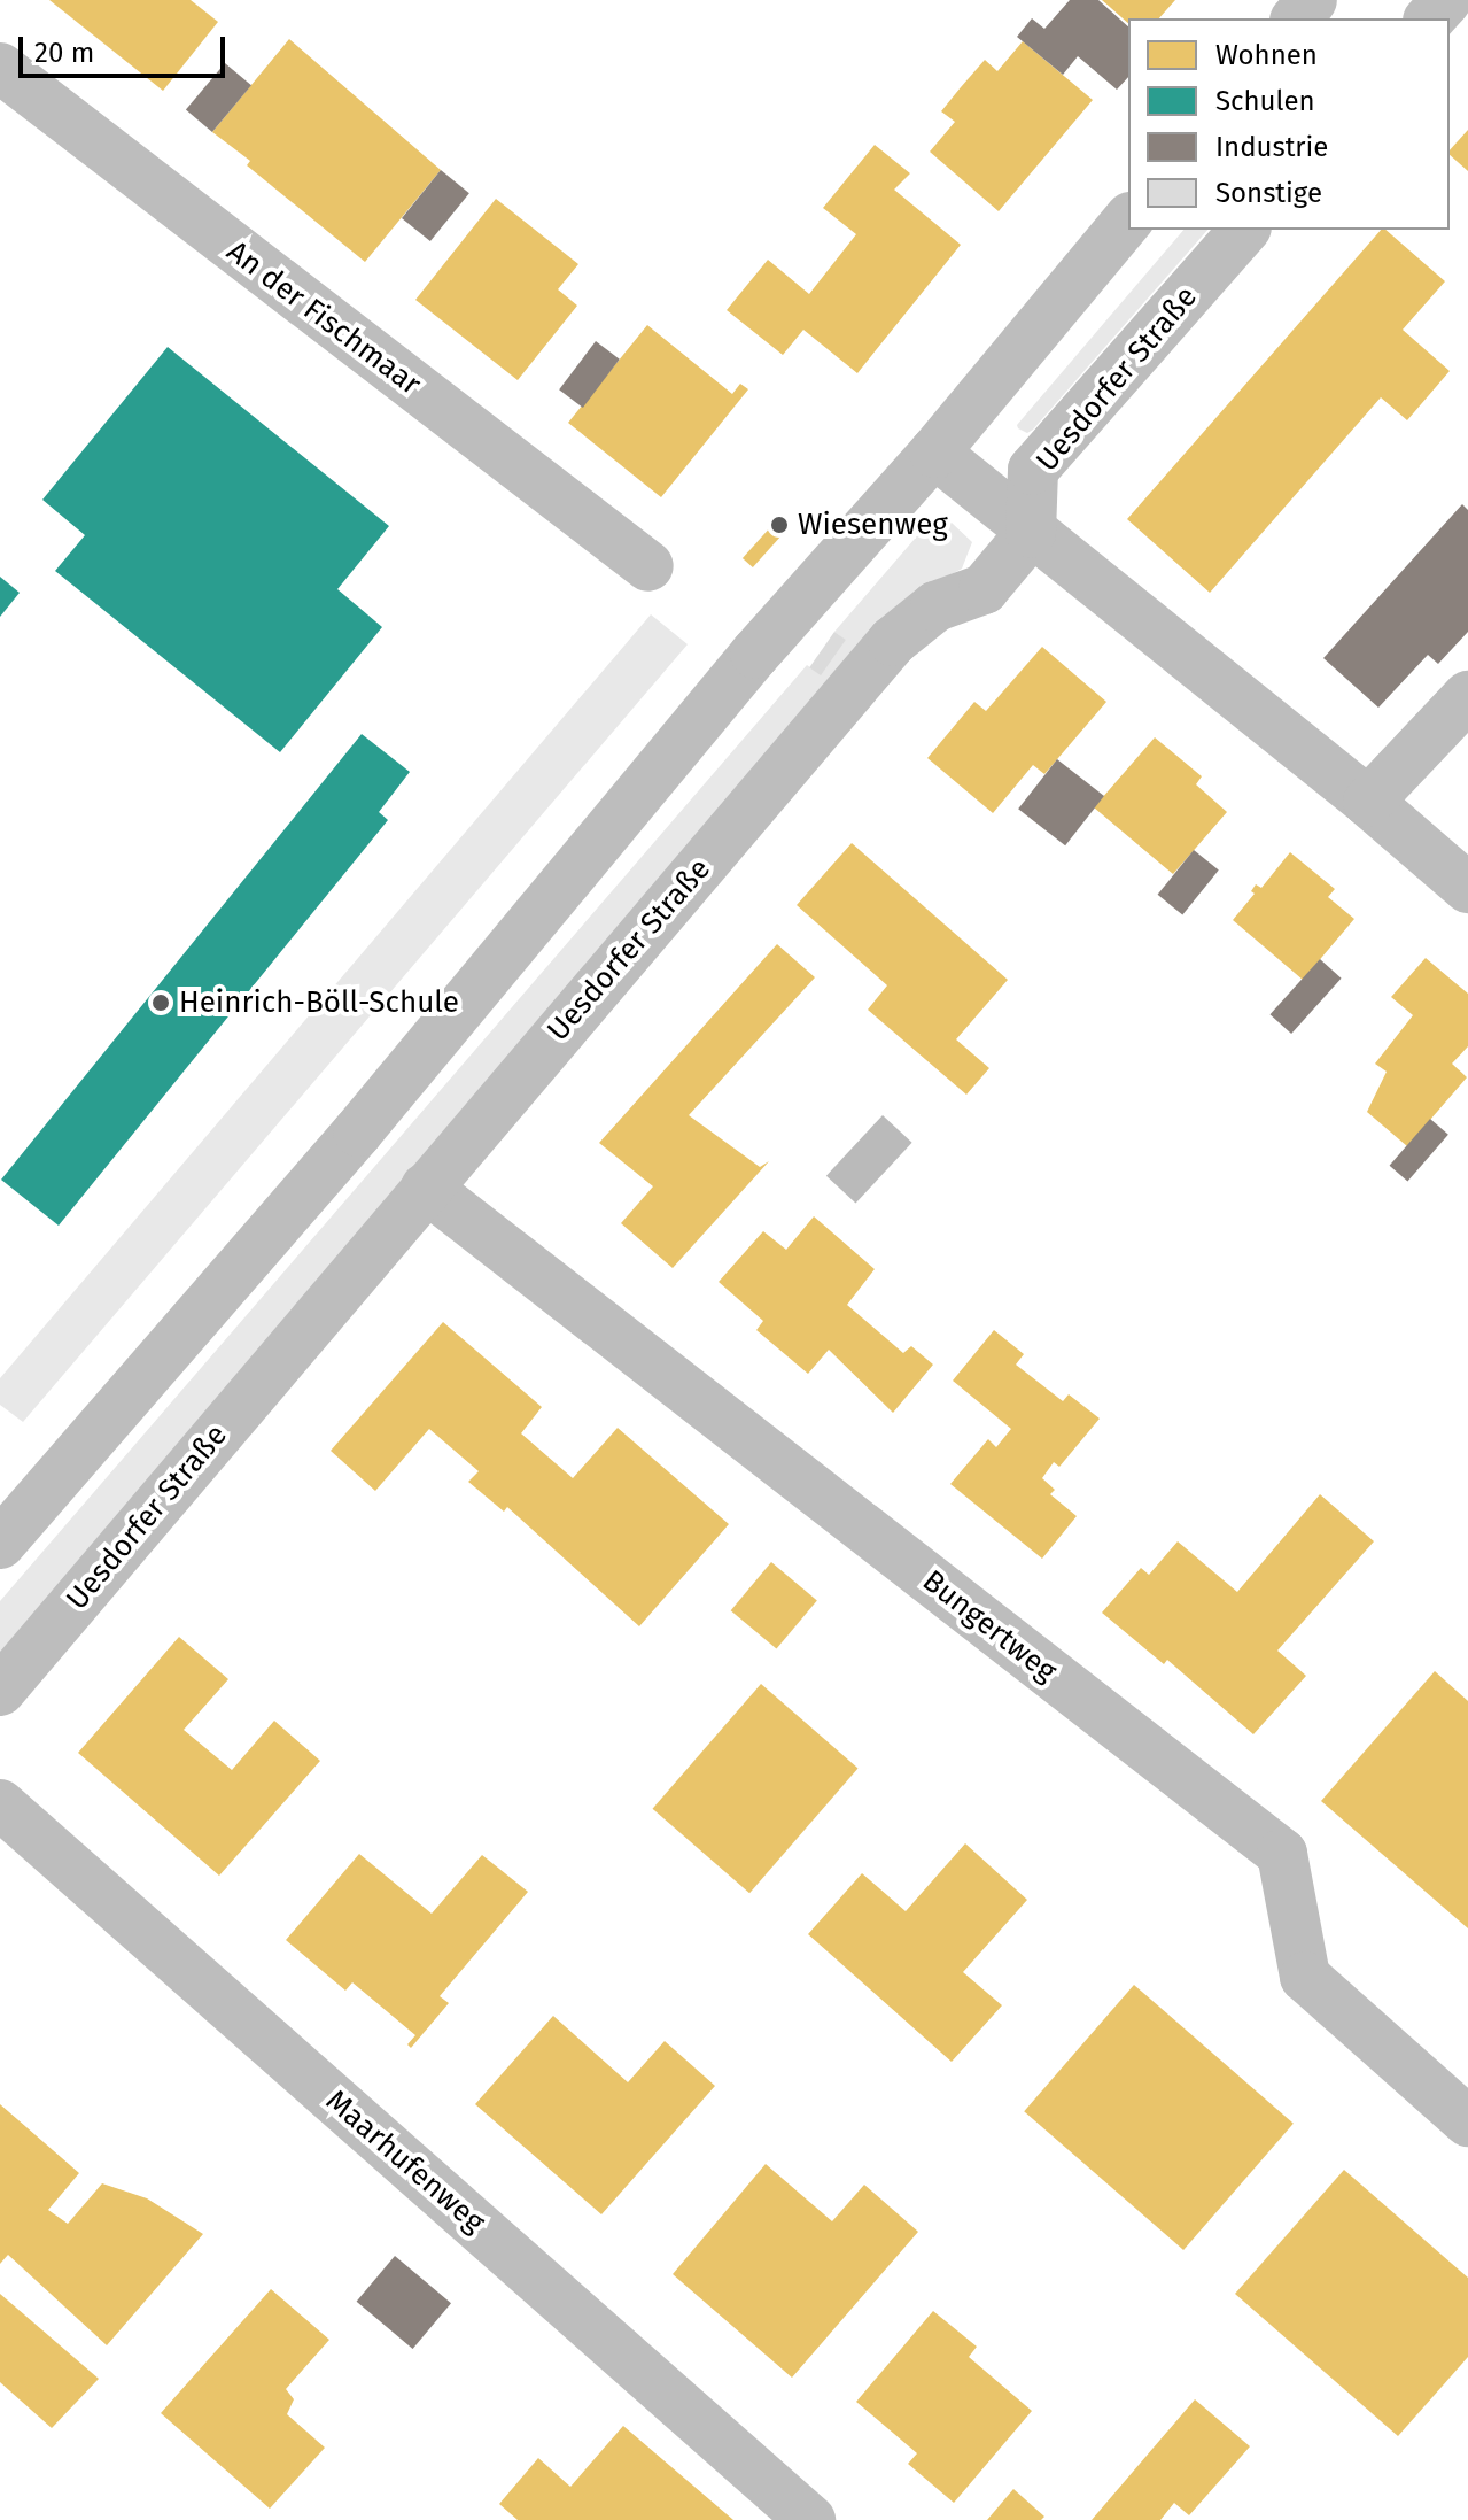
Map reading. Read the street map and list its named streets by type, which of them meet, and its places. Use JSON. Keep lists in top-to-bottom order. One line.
{"streets":{"street":["An der Fischmaar","Uesdorfer Straße","Bungertweg","Maarhufenweg"]},"crossings":[["Uesdorfer Straße","Bungertweg"]],"places":["Wiesenweg","Heinrich-Böll-Schule"],"legend":["Wohnen","Schulen","Industrie","Sonstige"],"scale_bar":"20 m"}
